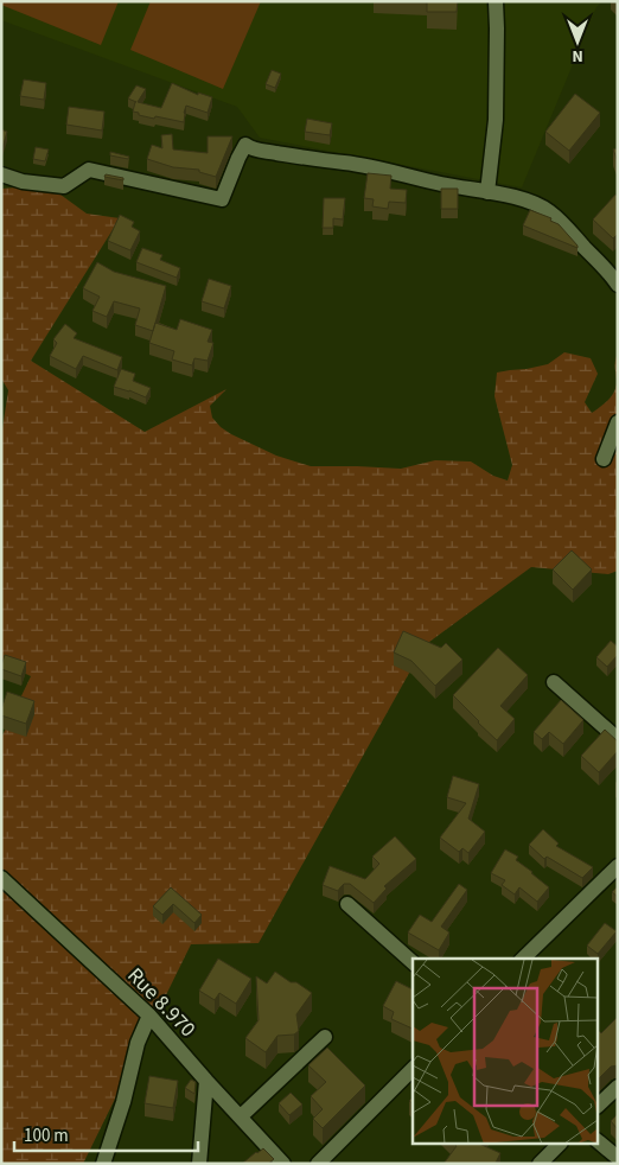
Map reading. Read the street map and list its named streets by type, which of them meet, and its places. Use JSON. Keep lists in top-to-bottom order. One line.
{"streets":{"street":["Rue 8.970"]},"scale_bar":"100 m","north":"bottom"}
